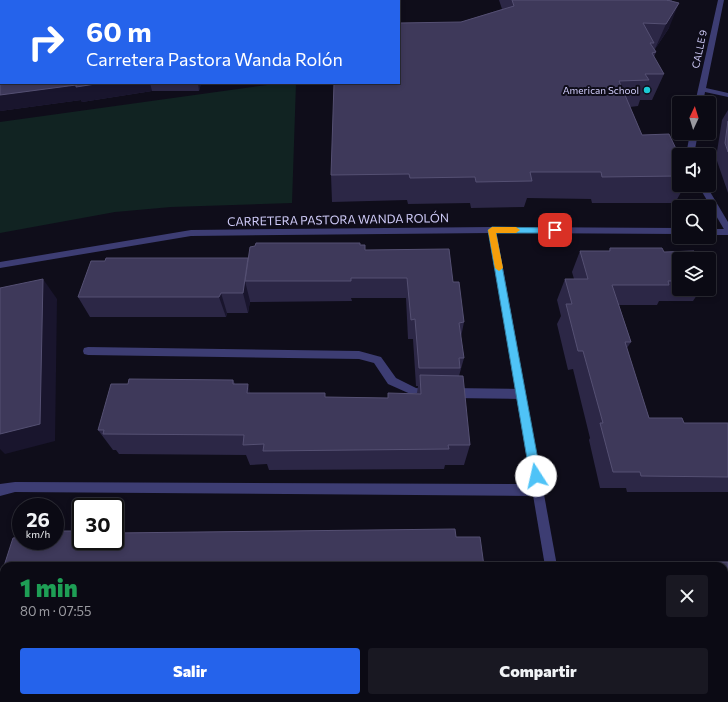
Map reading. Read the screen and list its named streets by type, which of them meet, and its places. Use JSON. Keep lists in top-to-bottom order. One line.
{"streets":{"street":["CALLE 9","CARRETERA PASTORA WANDA ROLÓN"]},"places":["American School"],"north":"top","page":{"turn":["60 m","Carretera Pastora Wanda Rolón"],"speed":"26 km/h","limit":"30","heading":["1 min","80 m · 07:55"],"buttons":["Salir","Compartir"]}}
